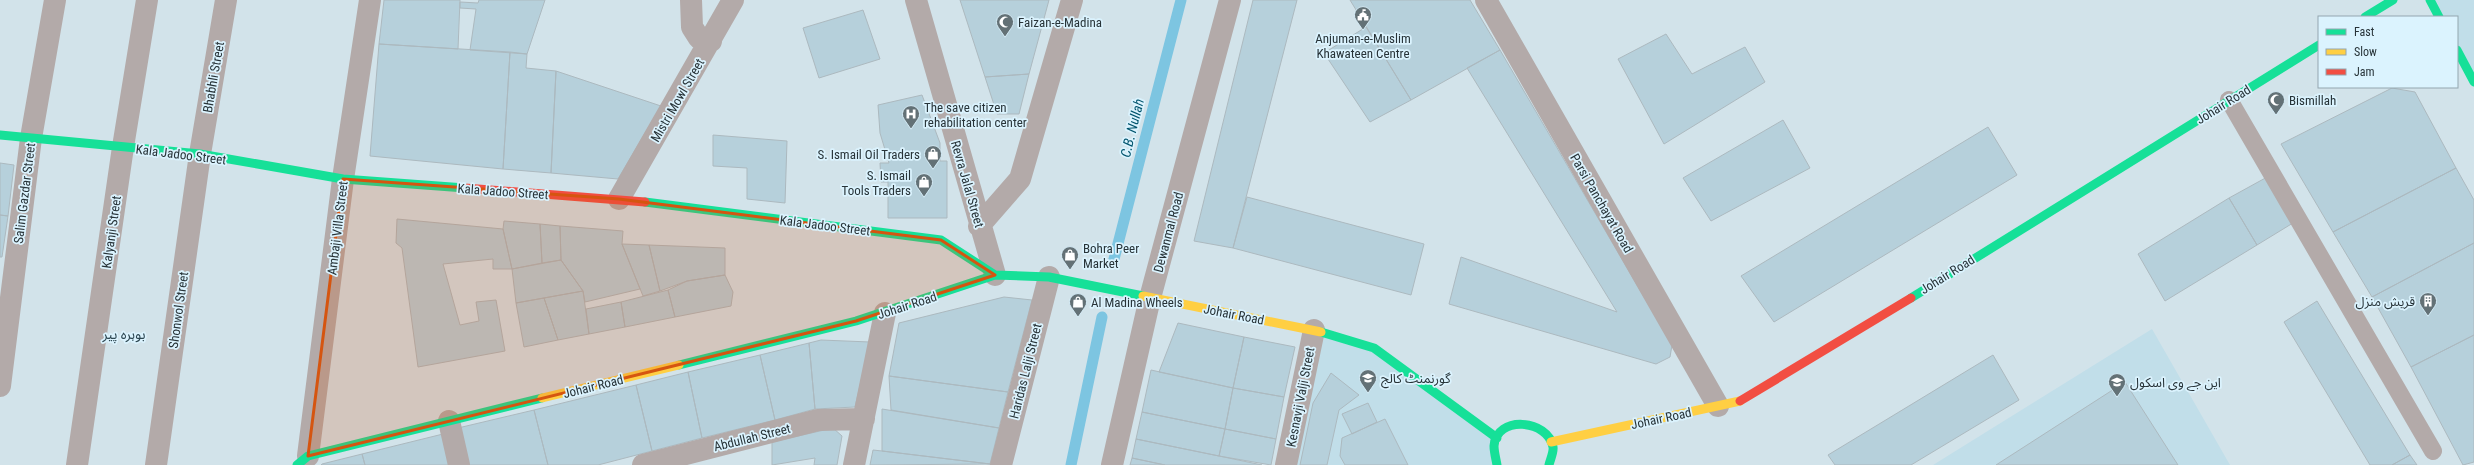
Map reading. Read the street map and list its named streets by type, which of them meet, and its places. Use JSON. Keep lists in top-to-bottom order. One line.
{"streets":{"street":["Bhabhli Street","Mistri Mowl Street","Johair Road","Kala Jadoo Street","Revra Jalal Street","Salim Gazdar Street","Parsi Panchayat Road","Ambaji Villa Street","Kalyanji Street","Dewanmal Road","Shonwol Street","Haridas Lalji Street","Kesnavji Valji Street","Abdullah Street"]},"crossings":[["Bhabhli Street","Kala Jadoo Street"],["Bhabhli Street","Shonwol Street"],["Mistri Mowl Street","Kala Jadoo Street"],["Johair Road","Kala Jadoo Street"],["Johair Road","Revra Jalal Street"],["Johair Road","Parsi Panchayat Road"],["Johair Road","Ambaji Villa Street"],["Johair Road","Dewanmal Road"],["Johair Road","Haridas Lalji Street"],["Johair Road","Kesnavji Valji Street"],["Kala Jadoo Street","Revra Jalal Street"],["Kala Jadoo Street","Salim Gazdar Street"],["Kala Jadoo Street","Ambaji Villa Street"],["Kala Jadoo Street","Kalyanji Street"],["Kala Jadoo Street","Shonwol Street"]],"districts":["بوہرہ پیر"],"water":["C.B. Nullah"],"places":{"public building":["Anjuman-e-Muslim Khawateen Centre"],"mosque":["Faizan-e-Madina","Bismillah"],"hospital":["The save citizen rehabilitation center"],"shop":["S. Ismail Oil Traders","S. Ismail Tools Traders","Bohra Peer Market","Al Madina Wheels"],"building":["قریش منزل"],"school or university":["گورنمنٹ کالج","این جے وی اسکول"]},"legend":["Fast","Slow","Jam"]}
